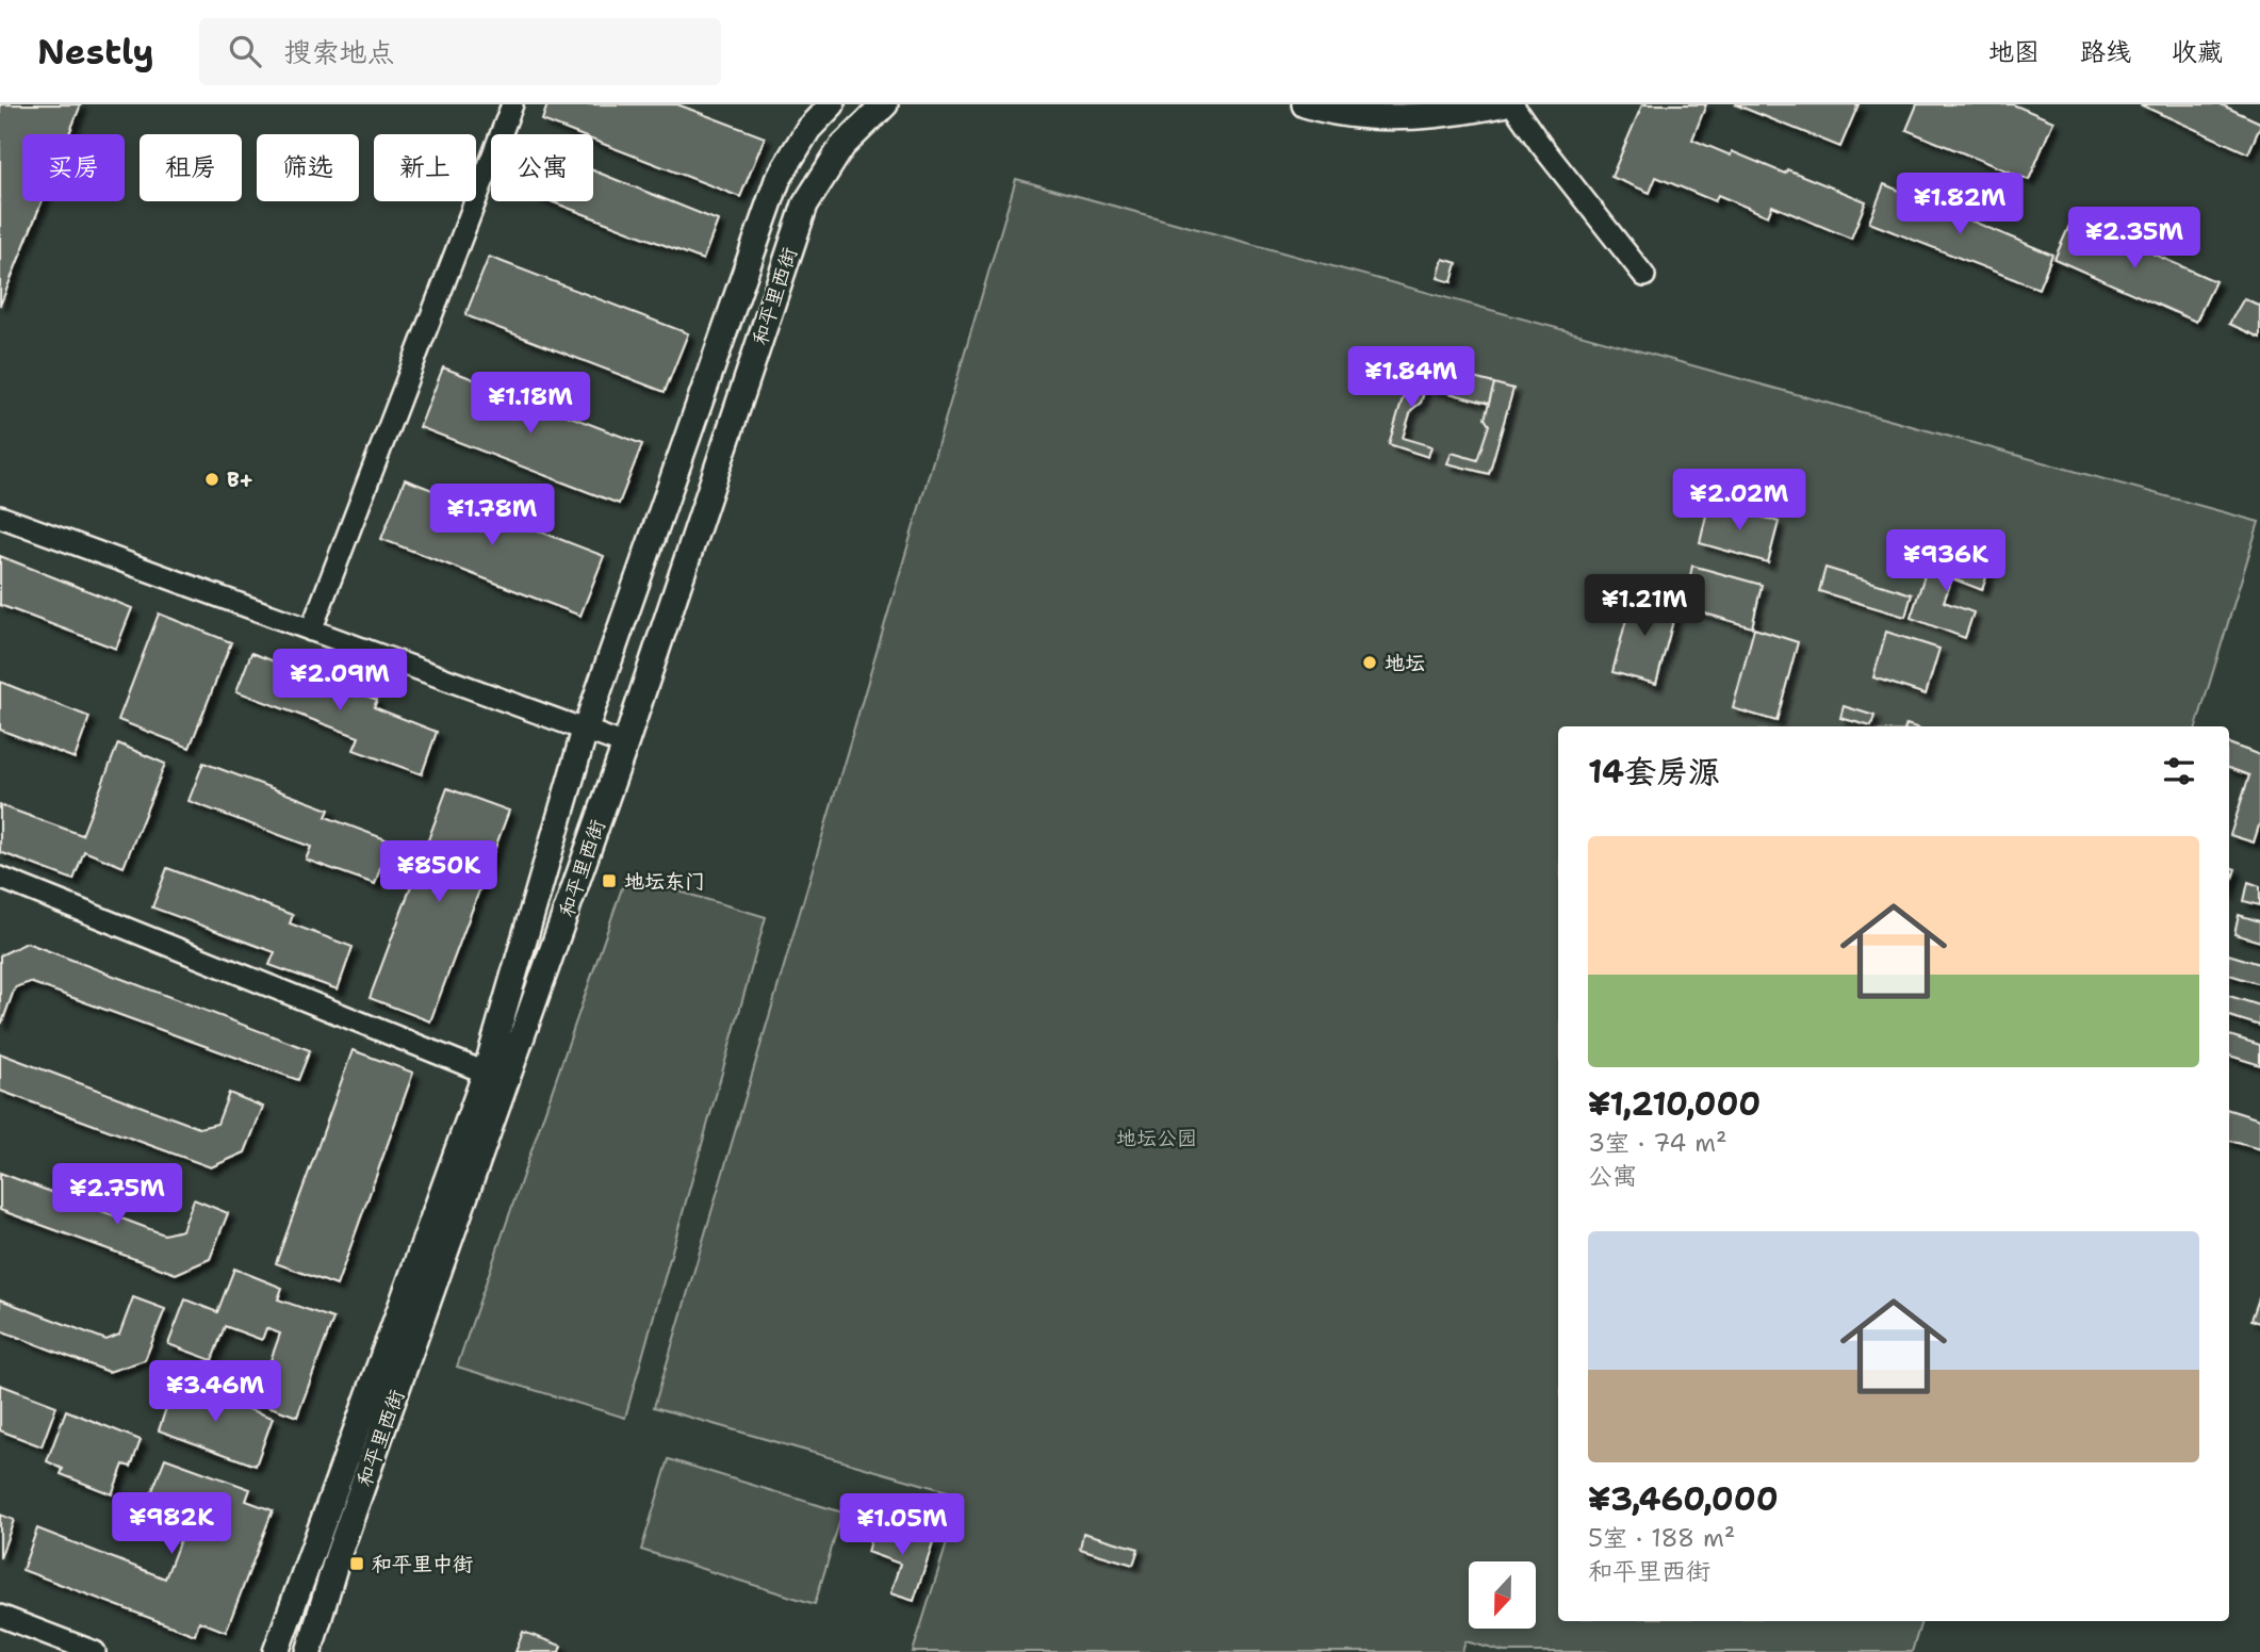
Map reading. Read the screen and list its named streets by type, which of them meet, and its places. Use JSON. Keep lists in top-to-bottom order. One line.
{"streets":{"main road":["和平里西街"]},"parks":["地坛公园"],"places":{"other":["B+","地坛"],"transit":["地坛东门","和平里中街"]},"north":"bottom","page":{"header":"Nestly","search":"搜索地点","nav":["地图","路线","收藏"],"chip":["买房","租房","筛选","新上","公寓"],"price":["¥1.82M","¥2.35M","¥1.84M","¥1.18M","¥2.02M","¥1.78M","¥936K","¥1.21M","¥2.09M","¥850K","¥2.75M","¥3.46M","¥982K","¥1.05M"],"heading":"14套房源","list":[{"name":"¥1,210,000","note":"3室 · 74 m² · 公寓"},{"name":"¥3,460,000","note":"5室 · 188 m² · 和平里西街"}]}}
